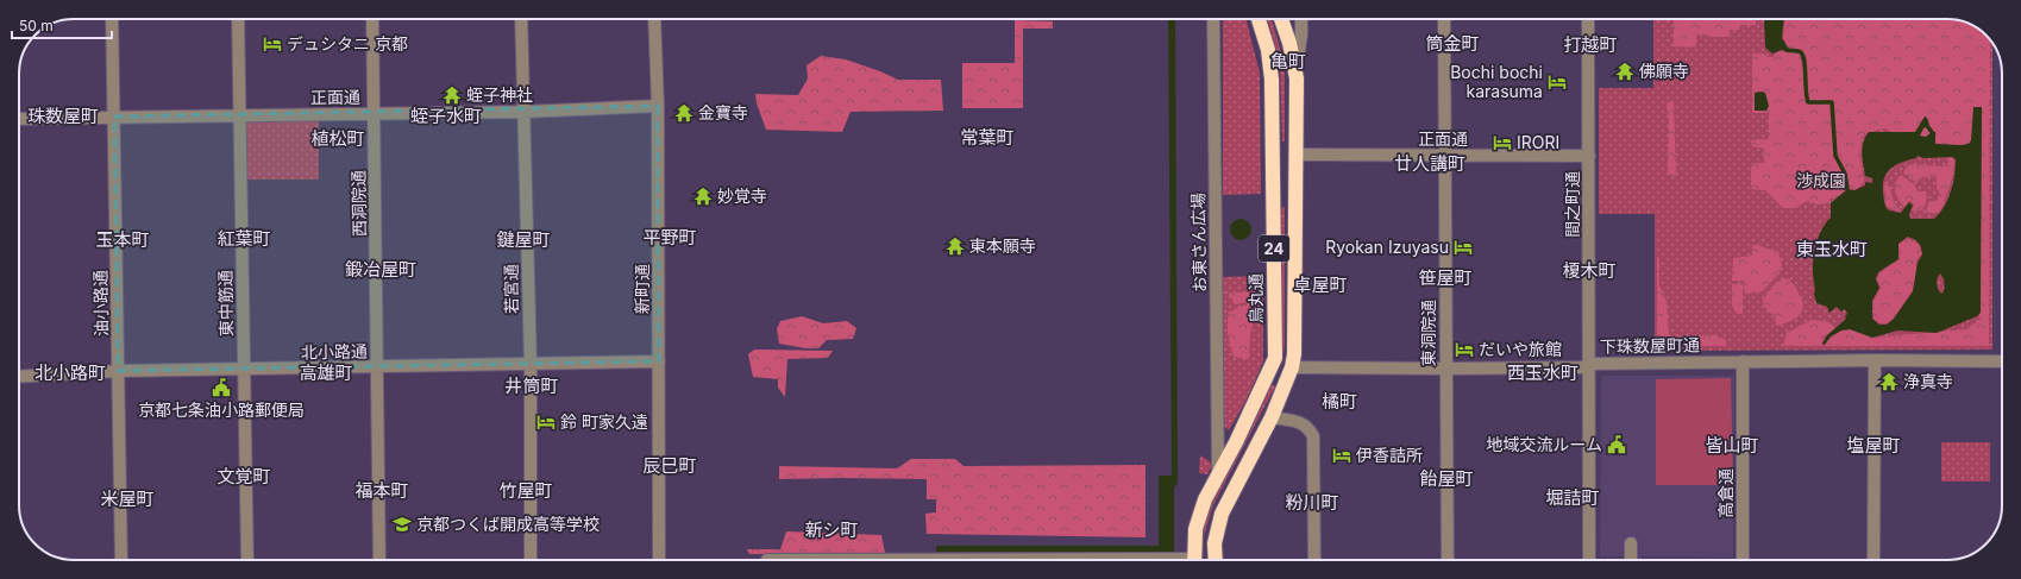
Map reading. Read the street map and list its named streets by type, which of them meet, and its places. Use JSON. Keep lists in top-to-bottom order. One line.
{"streets":{"highway":["24","烏丸通"],"street":["正面通","西洞院通","間之町通","お東さん広場","若宮通","新町通","油小路通","東中筋通","東洞院通","下珠数屋町通","北小路通","高倉通"]},"crossings":[["正面通","西洞院通"],["正面通","間之町通"],["正面通","24"],["正面通","若宮通"],["正面通","新町通"],["正面通","油小路通"],["正面通","東中筋通"],["正面通","東洞院通"],["西洞院通","北小路通"],["間之町通","下珠数屋町通"],["お東さん広場","烏丸通"],["24","下珠数屋町通"],["若宮通","北小路通"],["新町通","北小路通"],["油小路通","北小路通"],["東中筋通","北小路通"],["東洞院通","下珠数屋町通"],["下珠数屋町通","高倉通"]],"districts":["筒金町","打越町","亀町","珠数屋町","蛭子水町","常葉町","植松町","廿人講町","平野町","紅葉町","玉本町","鍵屋町","東玉水町","鍛冶屋町","榎木町","笹屋町","卓屋町","北小路町","高雄町","西玉水町","井筒町","橘町","皆山町","塩屋町","辰巳町","文覚町","飴屋町","福本町","竹屋町","堀詰町","米屋町","粉川町","新シ町"],"parks":["渉成園"],"places":{"hotel":["デュシタニ 京都","Bochi bochi karasuma","IRORI","Ryokan Izuyasu","だいや旅館","鈴 町家久遠","伊香詰所"],"temple":["佛願寺","蛭子神社","金寶寺","妙覚寺","東本願寺","浄真寺"],"public building":["京都七条油小路郵便局","地域交流ルーム"],"school or university":["京都つくば開成高等学校"]},"scale_bar":"50 m"}
